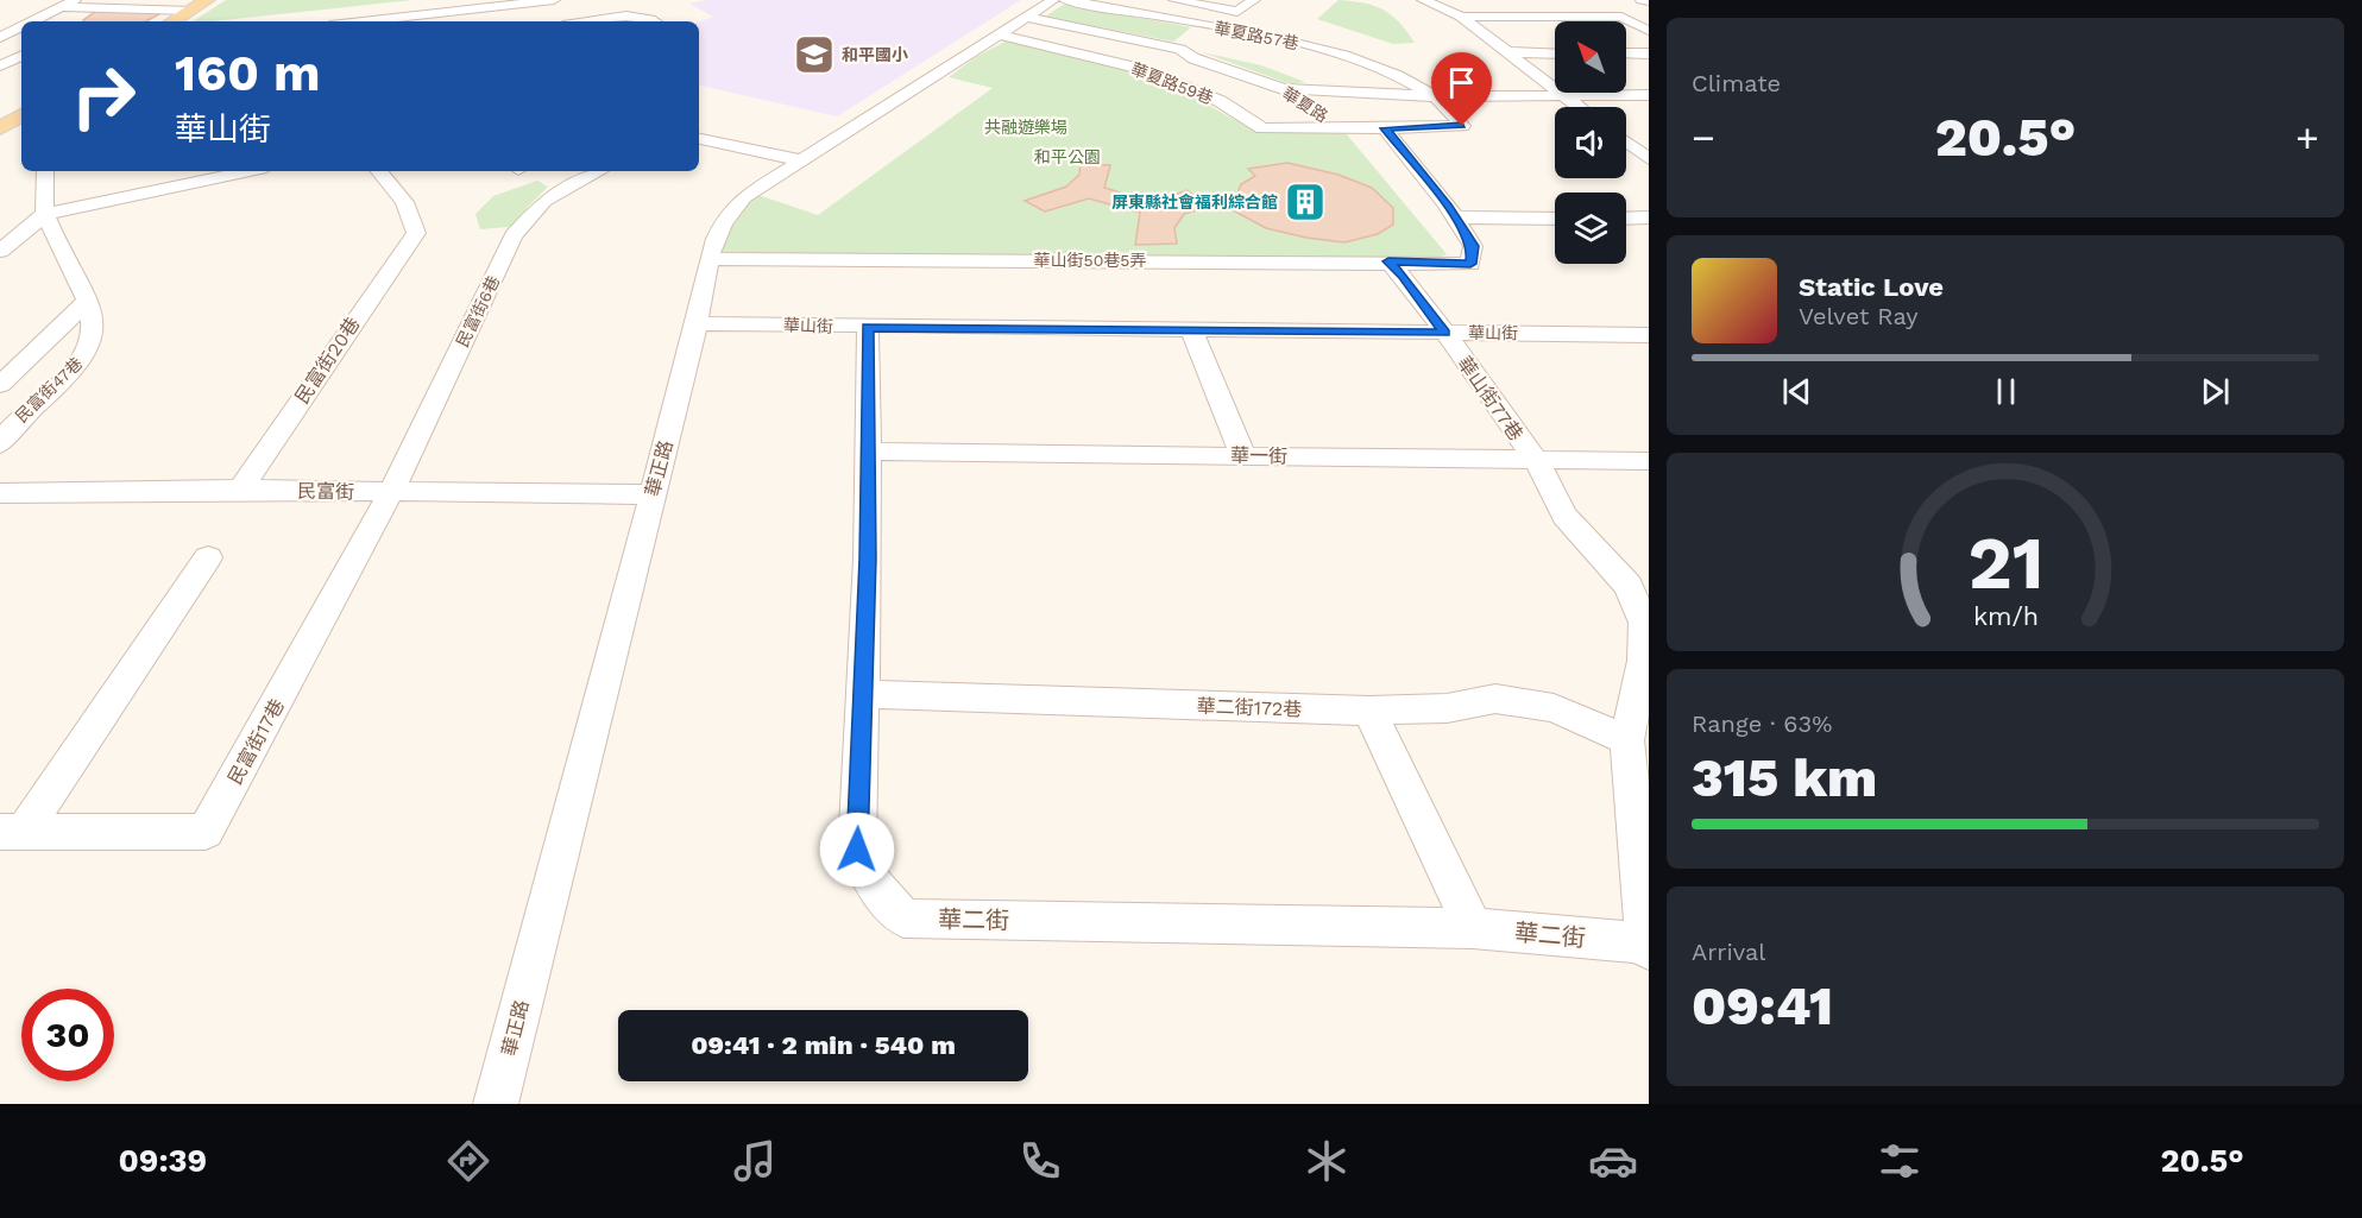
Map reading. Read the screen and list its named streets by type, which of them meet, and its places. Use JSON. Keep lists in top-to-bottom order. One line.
{"streets":{"street":["華夏路57巷","華夏路59巷","華夏路","華山街50巷5弄","民富街6巷","華山街","民富街20巷","民富街47巷","華山街77巷","華一街","華正路","民富街","華二街172巷","民富街17巷","華二街"]},"crossings":[["華夏路57巷","華夏路"],["華夏路59巷","華夏路"],["華夏路59巷","華正路"],["華夏路","華正路"],["華山街50巷5弄","華山街77巷"],["華山街50巷5弄","華正路"],["民富街6巷","民富街"],["民富街6巷","民富街17巷"],["華山街","華山街77巷"],["華山街","華正路"],["華山街","華二街"],["民富街20巷","民富街"],["華山街77巷","華一街"],["華山街77巷","華二街172巷"],["華山街77巷","華二街"],["華一街","華二街"],["華正路","民富街"],["民富街","民富街17巷"],["華二街172巷","華二街"]],"parks":["共融遊樂場","和平公園"],"places":{"school or university":["和平國小"],"building":["屏東縣社會福利綜合館"]},"north":"top left","page":{"tile":["Climate",["Range · 63%","315 km"],["Arrival","09:41"]],"turn":["160 m","華山街"],"heat":["−","20.5°","+"],"song":["Static Love","Velvet Ray"],"limit":"30","trip":"09:41 · 2 min · 540 m","tabs":["09:39","20.5°"],"gauge":["21","km/h"]}}
